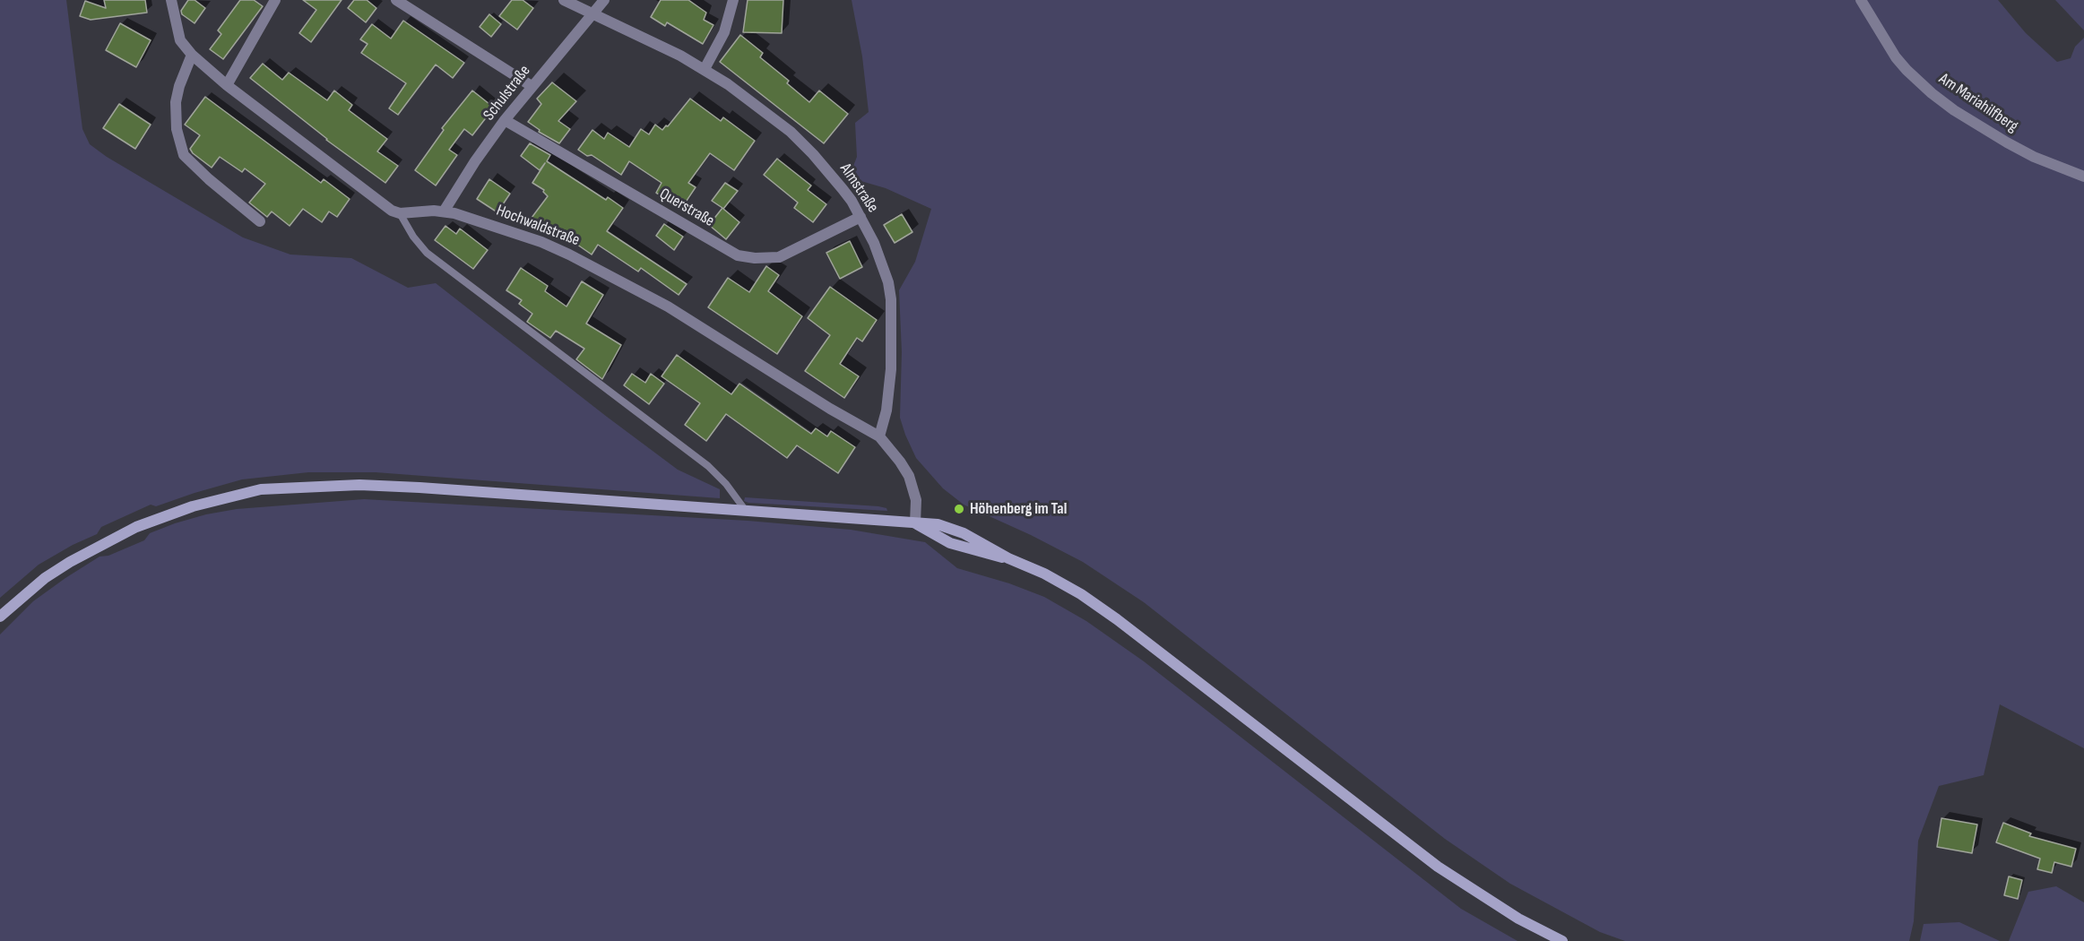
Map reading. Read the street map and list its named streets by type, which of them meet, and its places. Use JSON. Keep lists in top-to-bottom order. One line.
{"streets":{"street":["Schulstraße","Am Mariahilfberg","Almstraße","Querstraße","Hochwaldstraße"]},"crossings":[["Schulstraße","Almstraße"],["Schulstraße","Querstraße"],["Schulstraße","Hochwaldstraße"],["Almstraße","Querstraße"],["Almstraße","Hochwaldstraße"]],"places":["Höhenberg im Tal"]}
